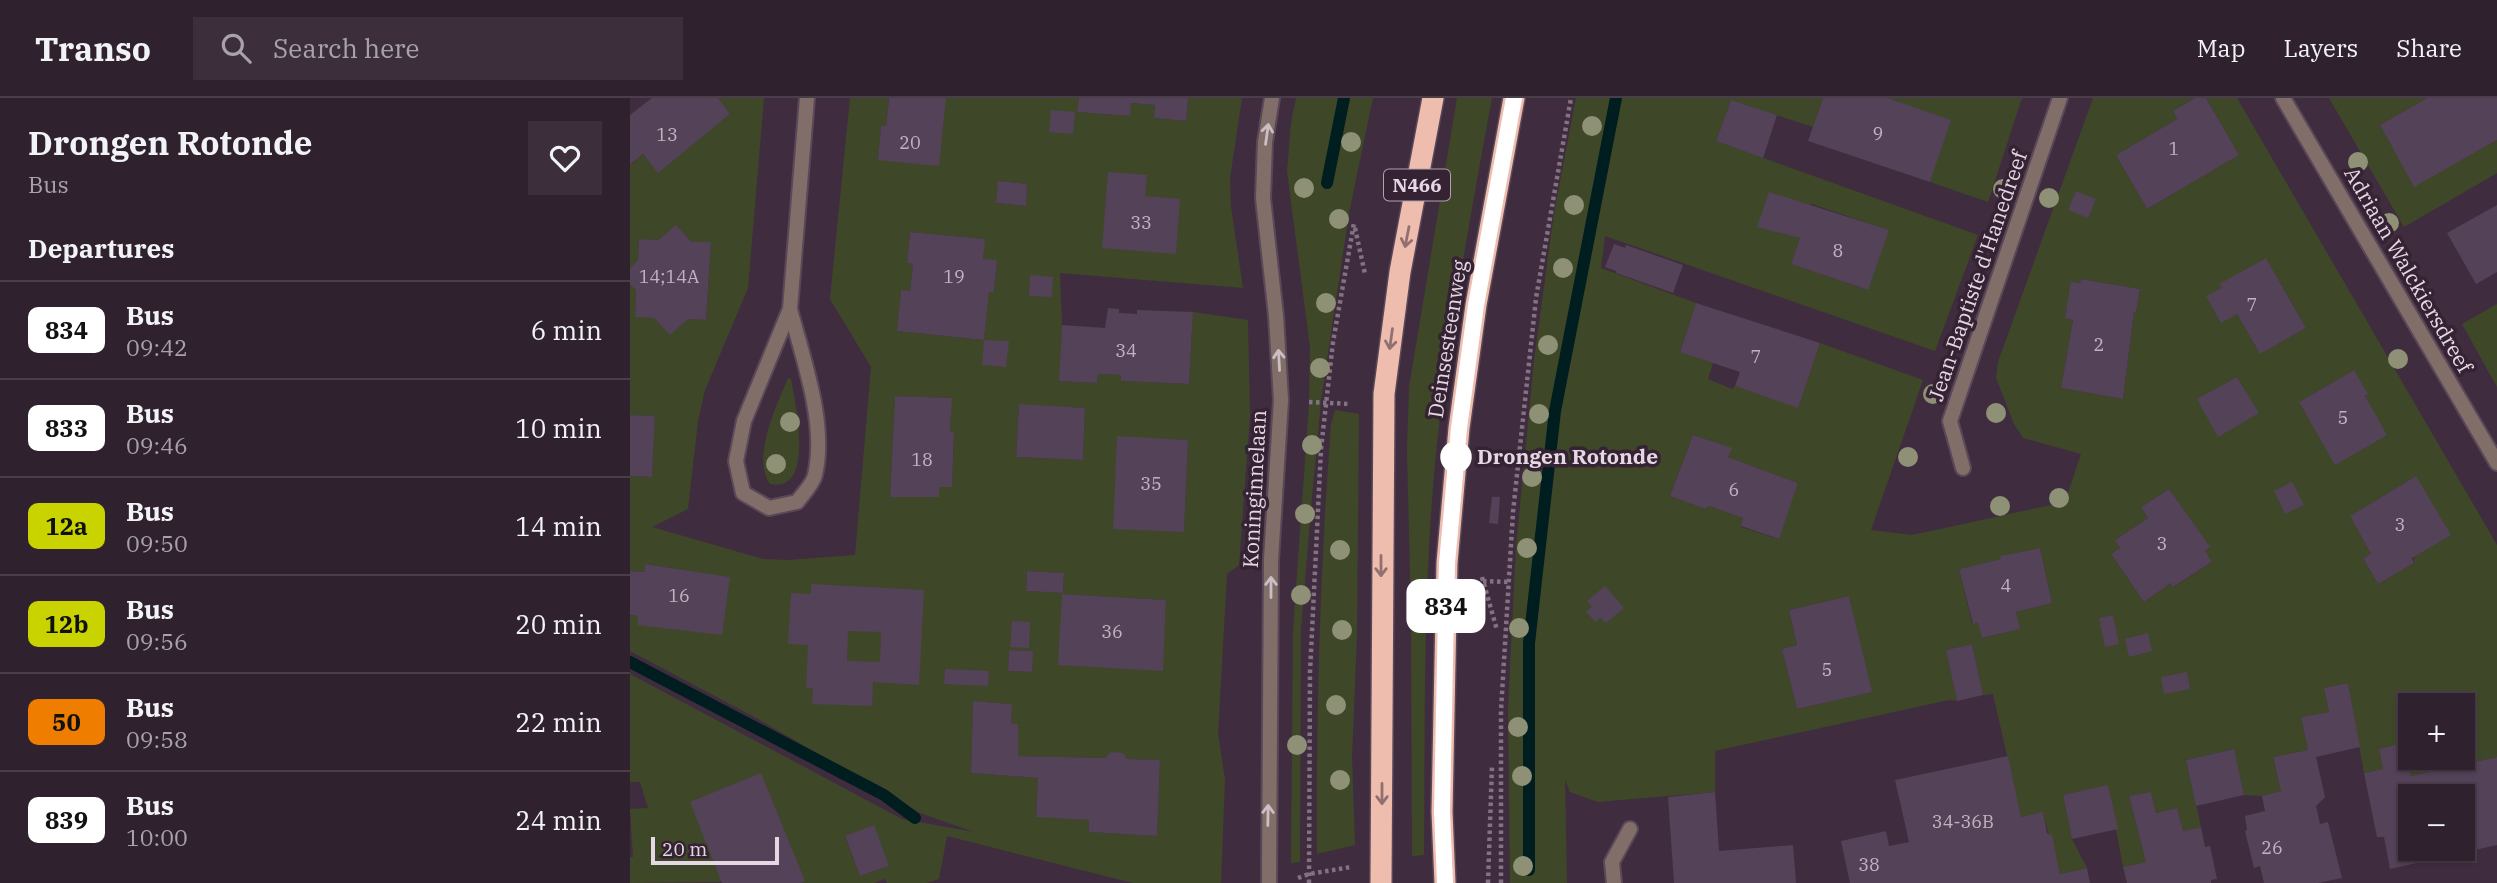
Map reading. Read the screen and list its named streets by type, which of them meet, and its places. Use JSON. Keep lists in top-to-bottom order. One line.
{"streets":{"highway":["N466","Deinsesteenweg"],"street":["Adriaan Walckiersdreef","Jean-Baptiste d'Hanedreef","Koninginnelaan"]},"one_way":["Koninginnelaan"],"places":["Drongen Rotonde"],"lines":["bus line 834"],"house_numbers":["9","13","20","1","33","8","14;14A","19","7","2","34","7","5","18","35","6","3","3","4","16","36","5","34-36B","26","38"],"scale_bar":"20 m","page":{"header":"Transo","search":"Search here","nav":["Map","Layers","Share"],"heading":[["Drongen Rotonde","Bus"],"Departures"],"on_map":"834","list":[{"mark":"834","name":"Bus","note":"09:42","value":"6 min"},{"mark":"833","name":"Bus","note":"09:46","value":"10 min"},{"mark":"12a","name":"Bus","note":"09:50","value":"14 min"},{"mark":"12b","name":"Bus","note":"09:56","value":"20 min"},{"mark":"50","name":"Bus","note":"09:58","value":"22 min"},{"mark":"839","name":"Bus","note":"10:00","value":"24 min"}],"map_buttons":["+","−"],"scale":"20 m"}}
